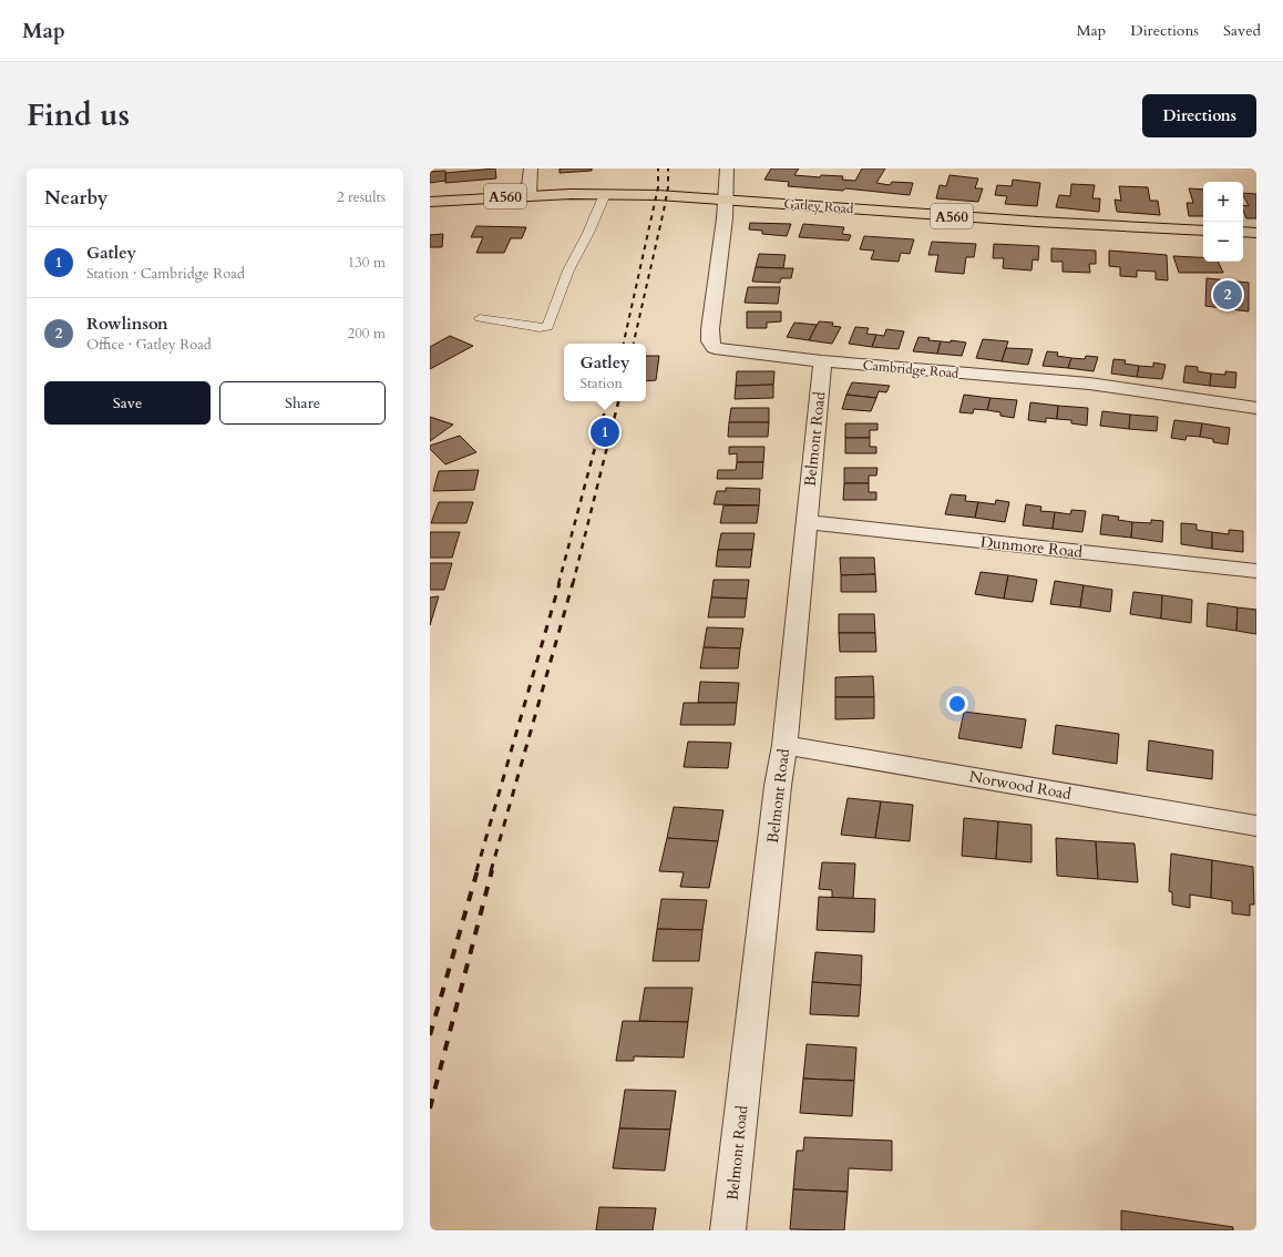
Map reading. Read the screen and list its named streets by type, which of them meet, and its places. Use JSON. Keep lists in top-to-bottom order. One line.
{"streets":{"main road":["A560","Gatley Road"],"street":["Cambridge Road","Belmont Road","Dunmore Road","Norwood Road"]},"crossings":[["Gatley Road","Cambridge Road"],["Cambridge Road","Belmont Road"],["Belmont Road","Dunmore Road"],["Belmont Road","Norwood Road"]],"page":{"header":"Map","nav":["Map","Directions","Saved"],"title":"Find us","buttons":["Directions",["Save","Share"]],"heading":["Nearby","2 results"],"map_buttons":["+","−"],"list":[{"mark":"1","name":"Gatley","note":"Station · Cambridge Road","value":"130 m"},{"mark":"2","name":"Rowlinson","note":"Office · Gatley Road","value":"200 m"}],"pins":["2","1"],"popup":["Gatley","Station"]}}
